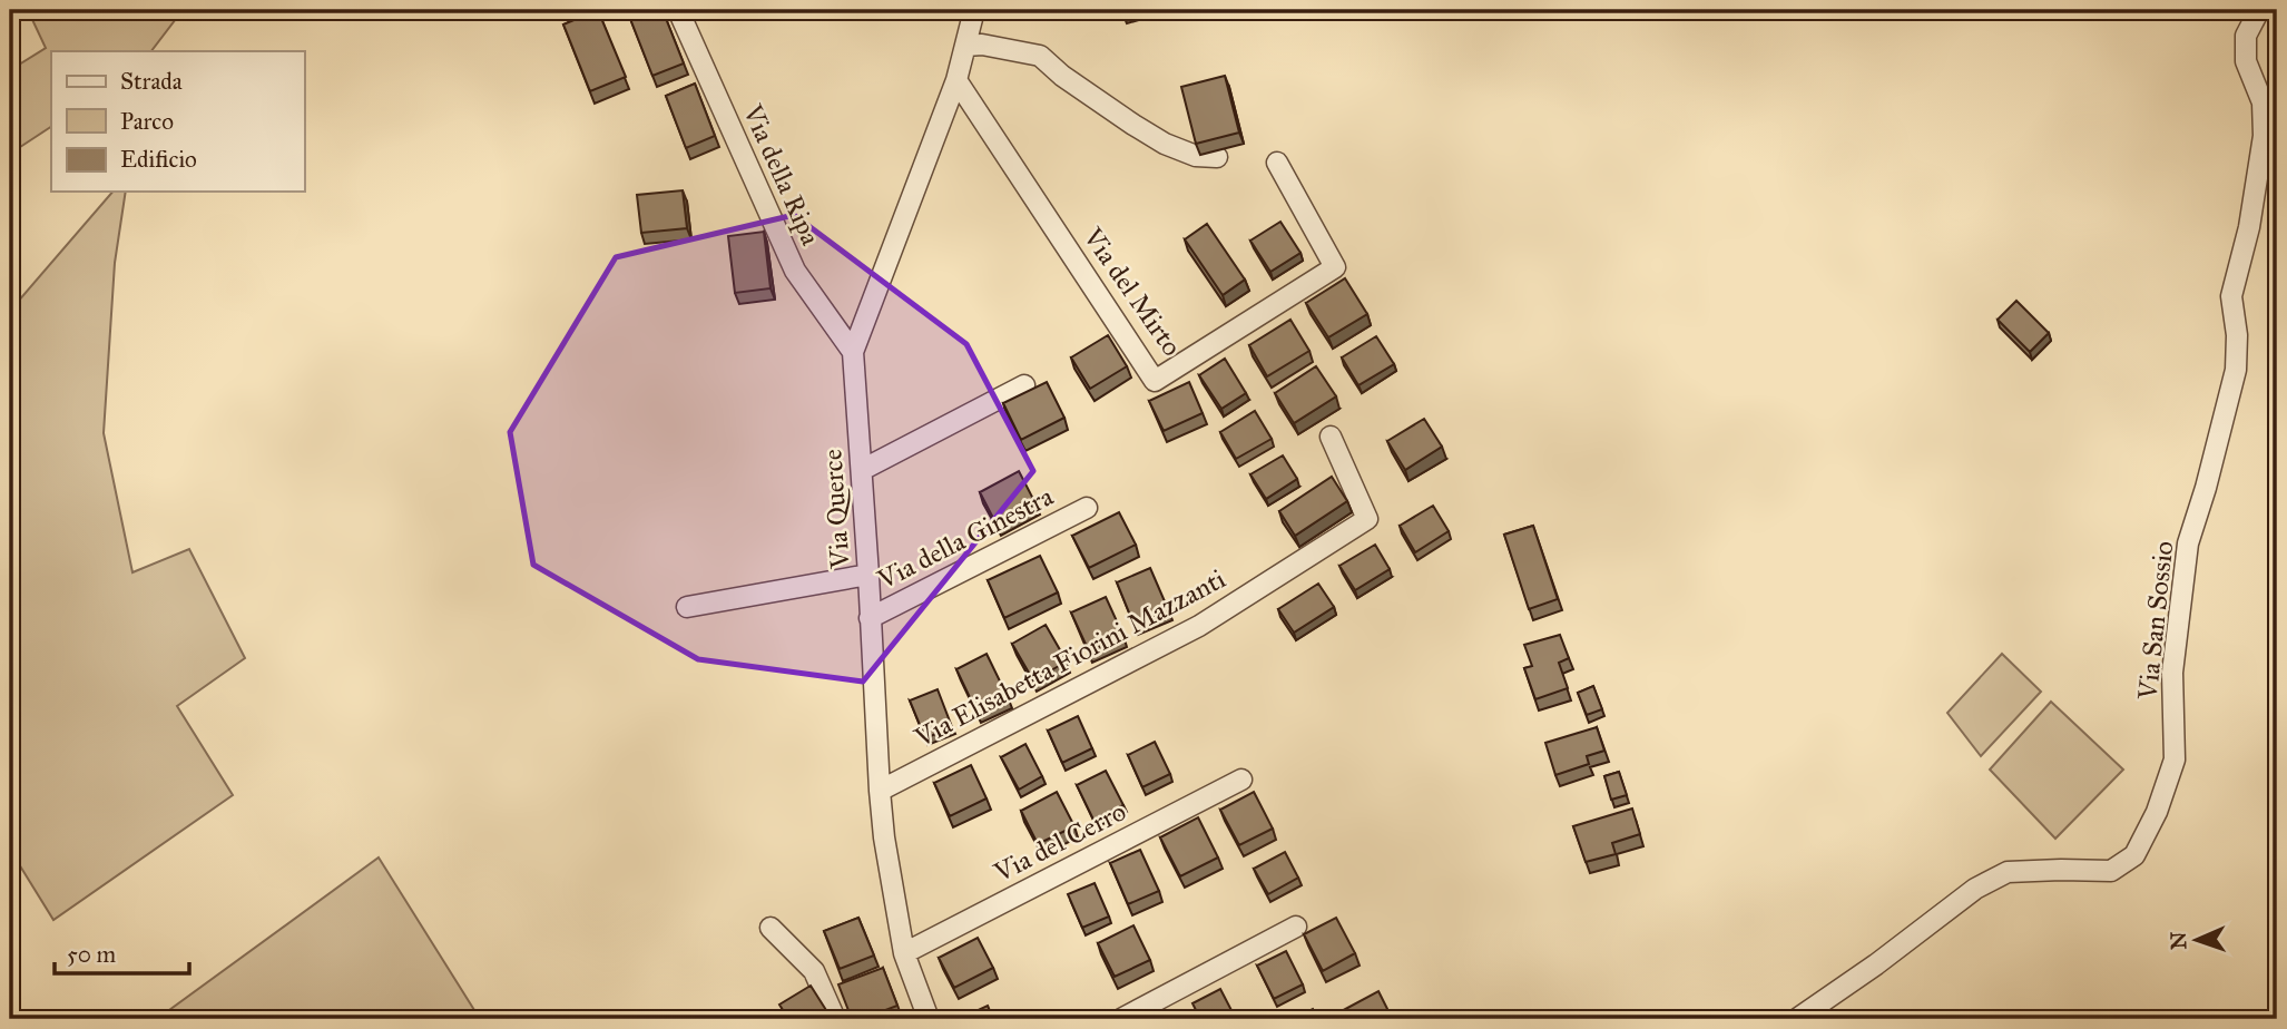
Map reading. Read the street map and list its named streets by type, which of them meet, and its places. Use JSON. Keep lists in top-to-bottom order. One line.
{"streets":{"street":["Via della Ripa","Via del Mirto","Via Querce","Via della Ginestra","Via San Sossio","Via Elisabetta Fiorini Mazzanti","Via del Cerro"]},"crossings":[["Via della Ripa","Via Querce"],["Via del Mirto","Via Querce"],["Via Querce","Via della Ginestra"],["Via Querce","Via Elisabetta Fiorini Mazzanti"],["Via Querce","Via del Cerro"]],"legend":["Strada","Parco","Edificio"],"scale_bar":"50 m","north":"left"}
